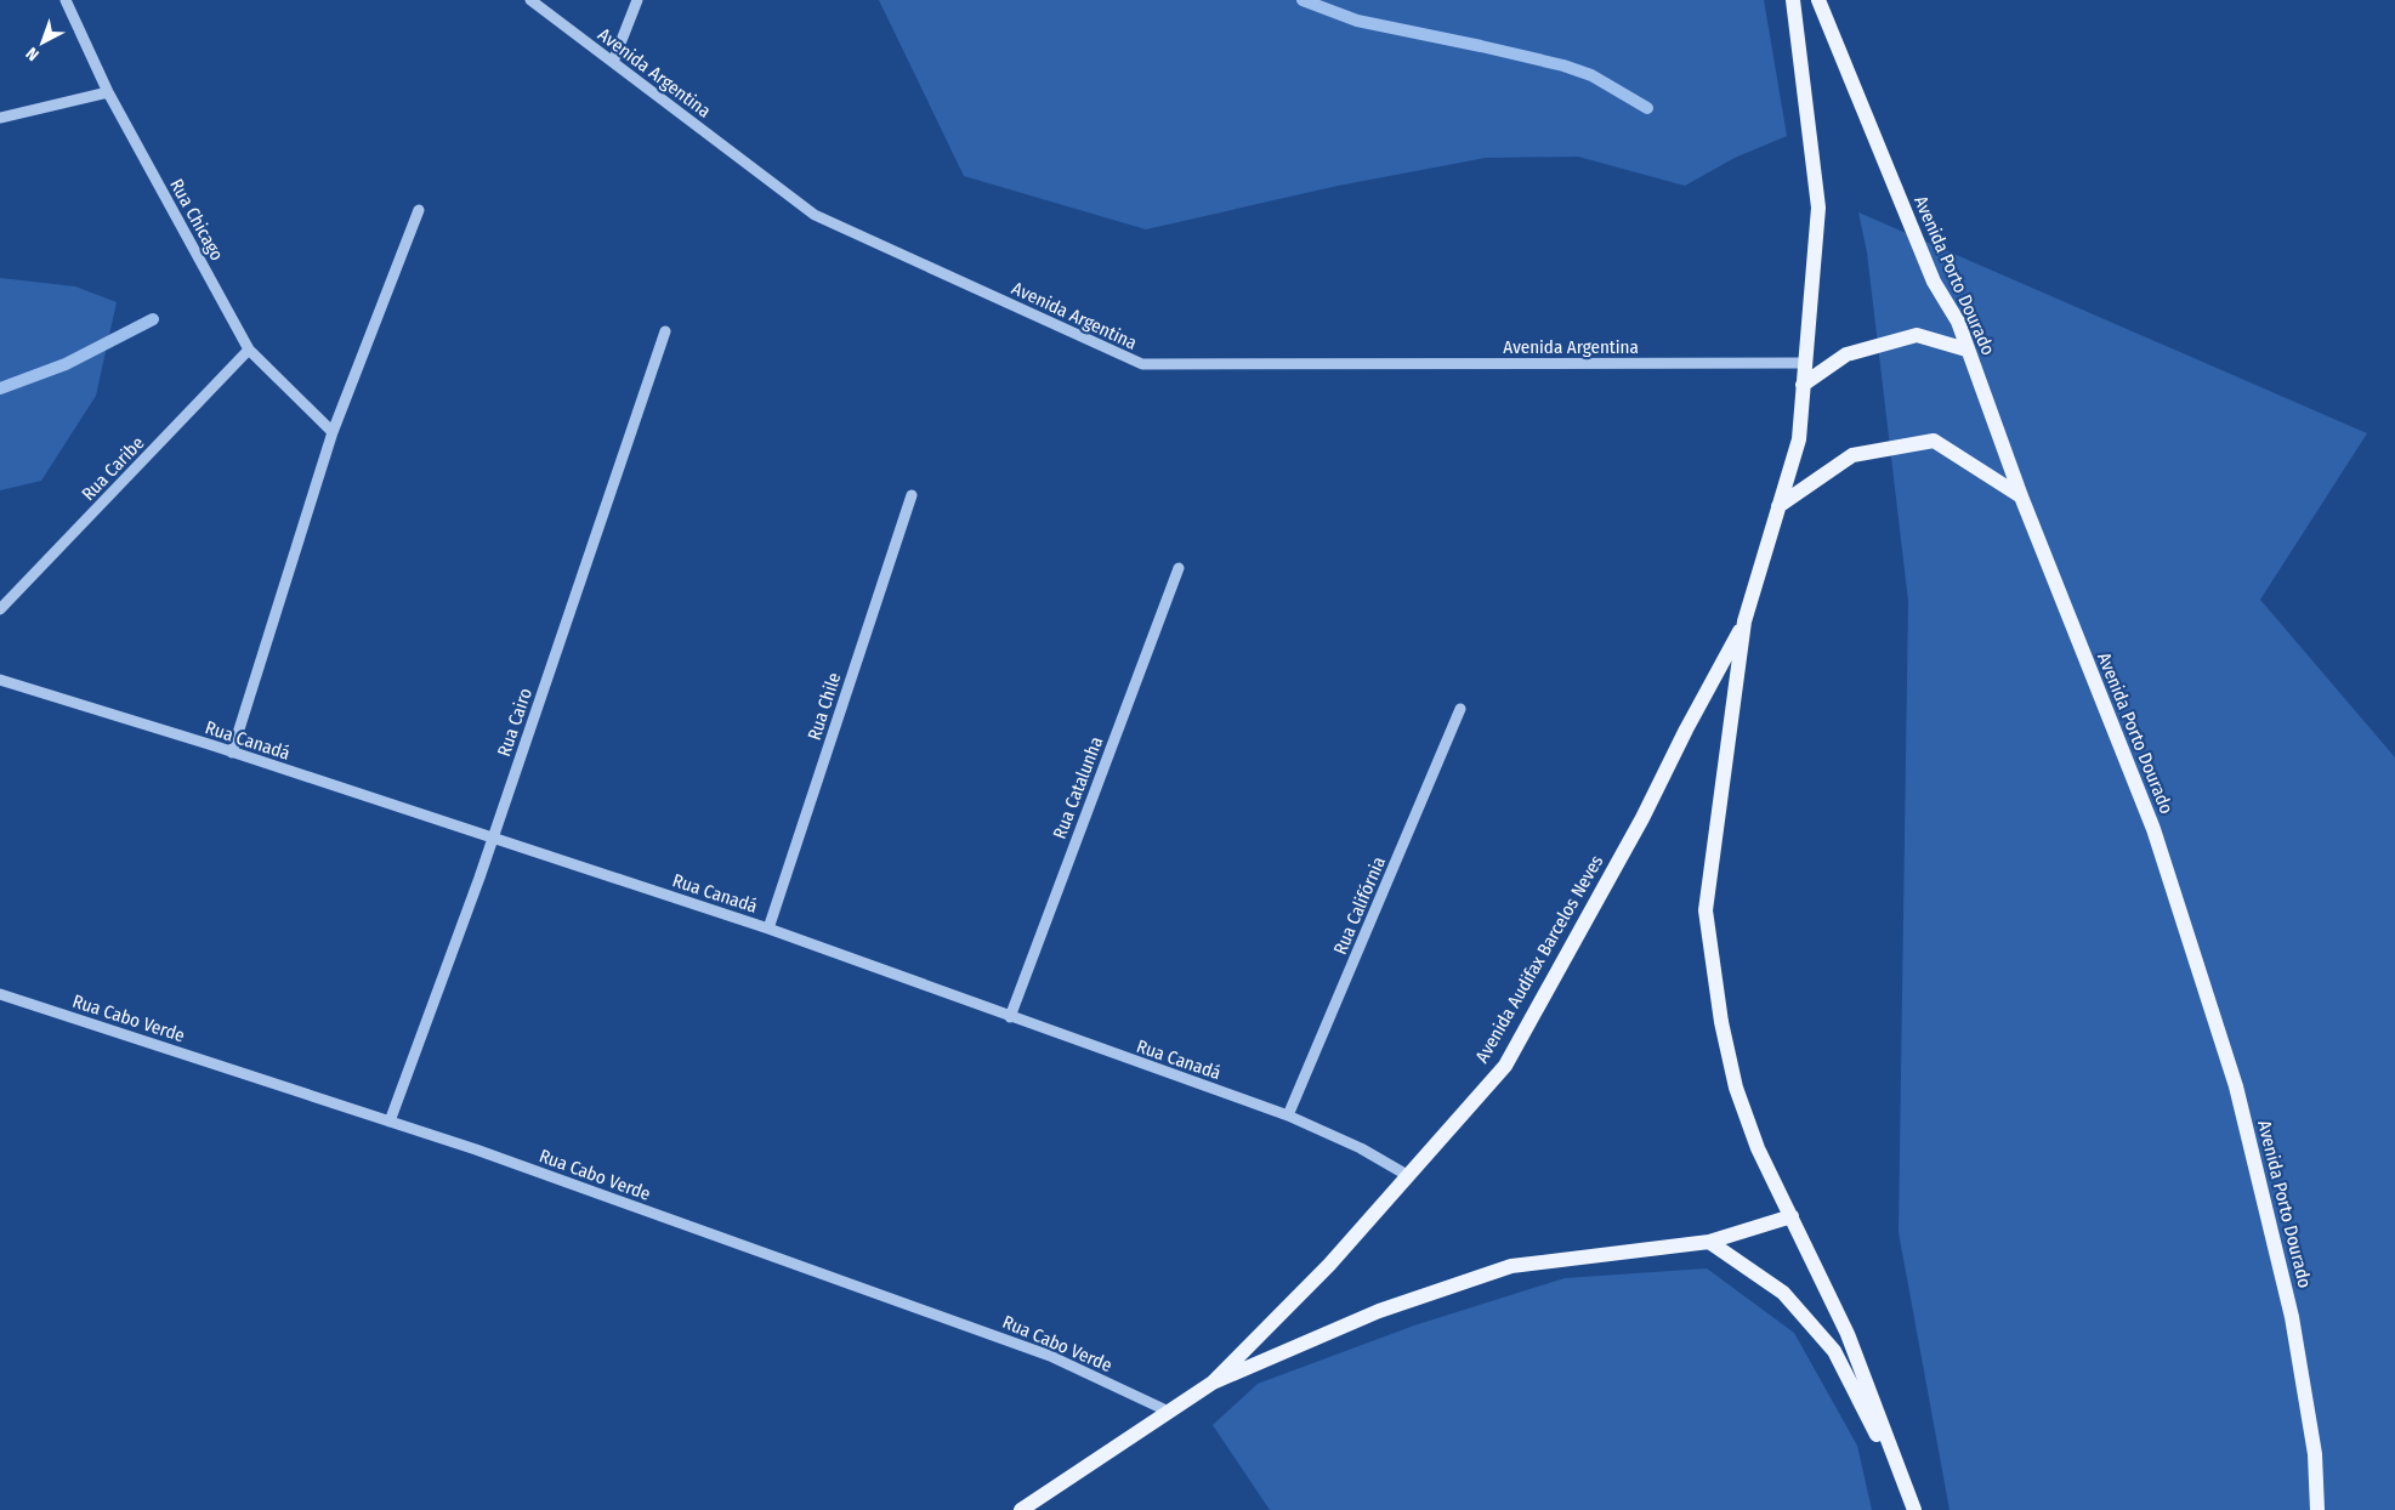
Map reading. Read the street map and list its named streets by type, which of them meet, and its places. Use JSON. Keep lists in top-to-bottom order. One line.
{"streets":{"main road":["Avenida Porto Dourado","Avenida Audifax Barcelos Neves"],"street":["Avenida Argentina","Rua Chicago","Rua Caribe","Rua Chile","Rua Cairo","Rua Canadá","Rua Catalunha","Rua Califórnia","Rua Cabo Verde"]},"crossings":[["Rua Chicago","Rua Caribe"],["Rua Chile","Rua Canadá"],["Rua Cairo","Rua Canadá"],["Rua Cairo","Rua Cabo Verde"],["Rua Canadá","Rua Catalunha"],["Rua Canadá","Rua Califórnia"],["Rua Canadá","Avenida Audifax Barcelos Neves"],["Avenida Audifax Barcelos Neves","Rua Cabo Verde"]],"north":"bottom left"}
